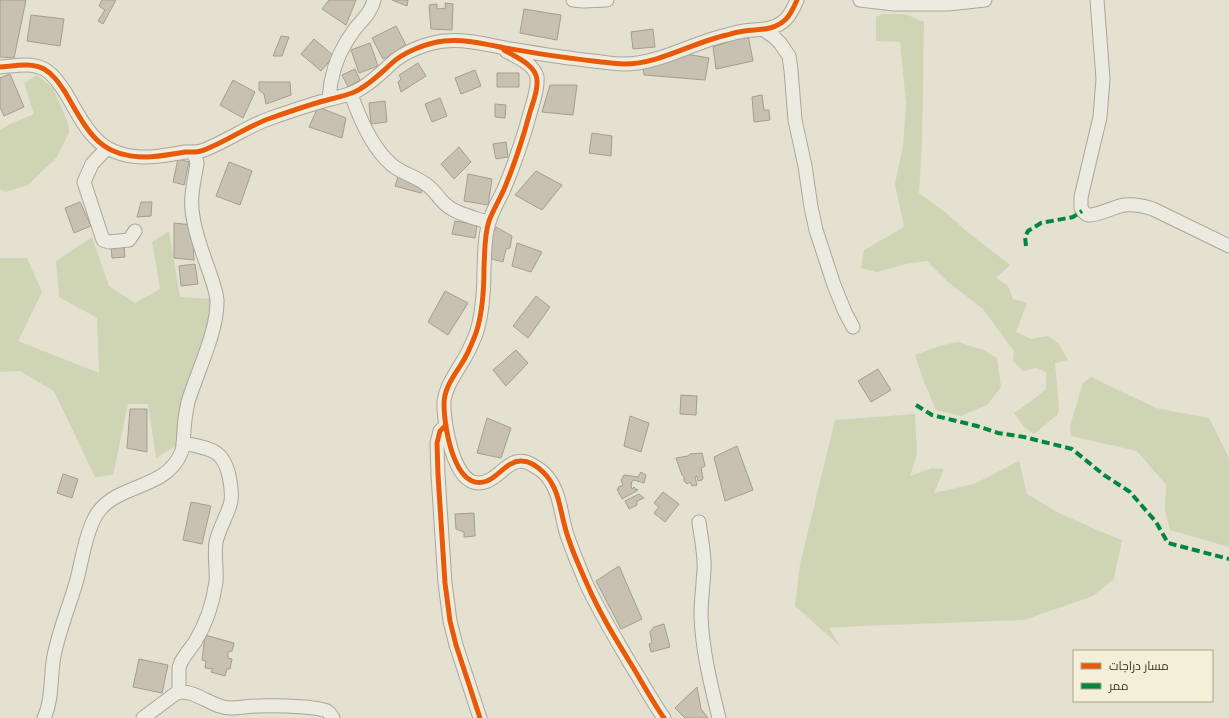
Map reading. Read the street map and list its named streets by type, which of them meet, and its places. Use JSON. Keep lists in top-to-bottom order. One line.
{"legend":["مسار دراجات","ممر"]}
